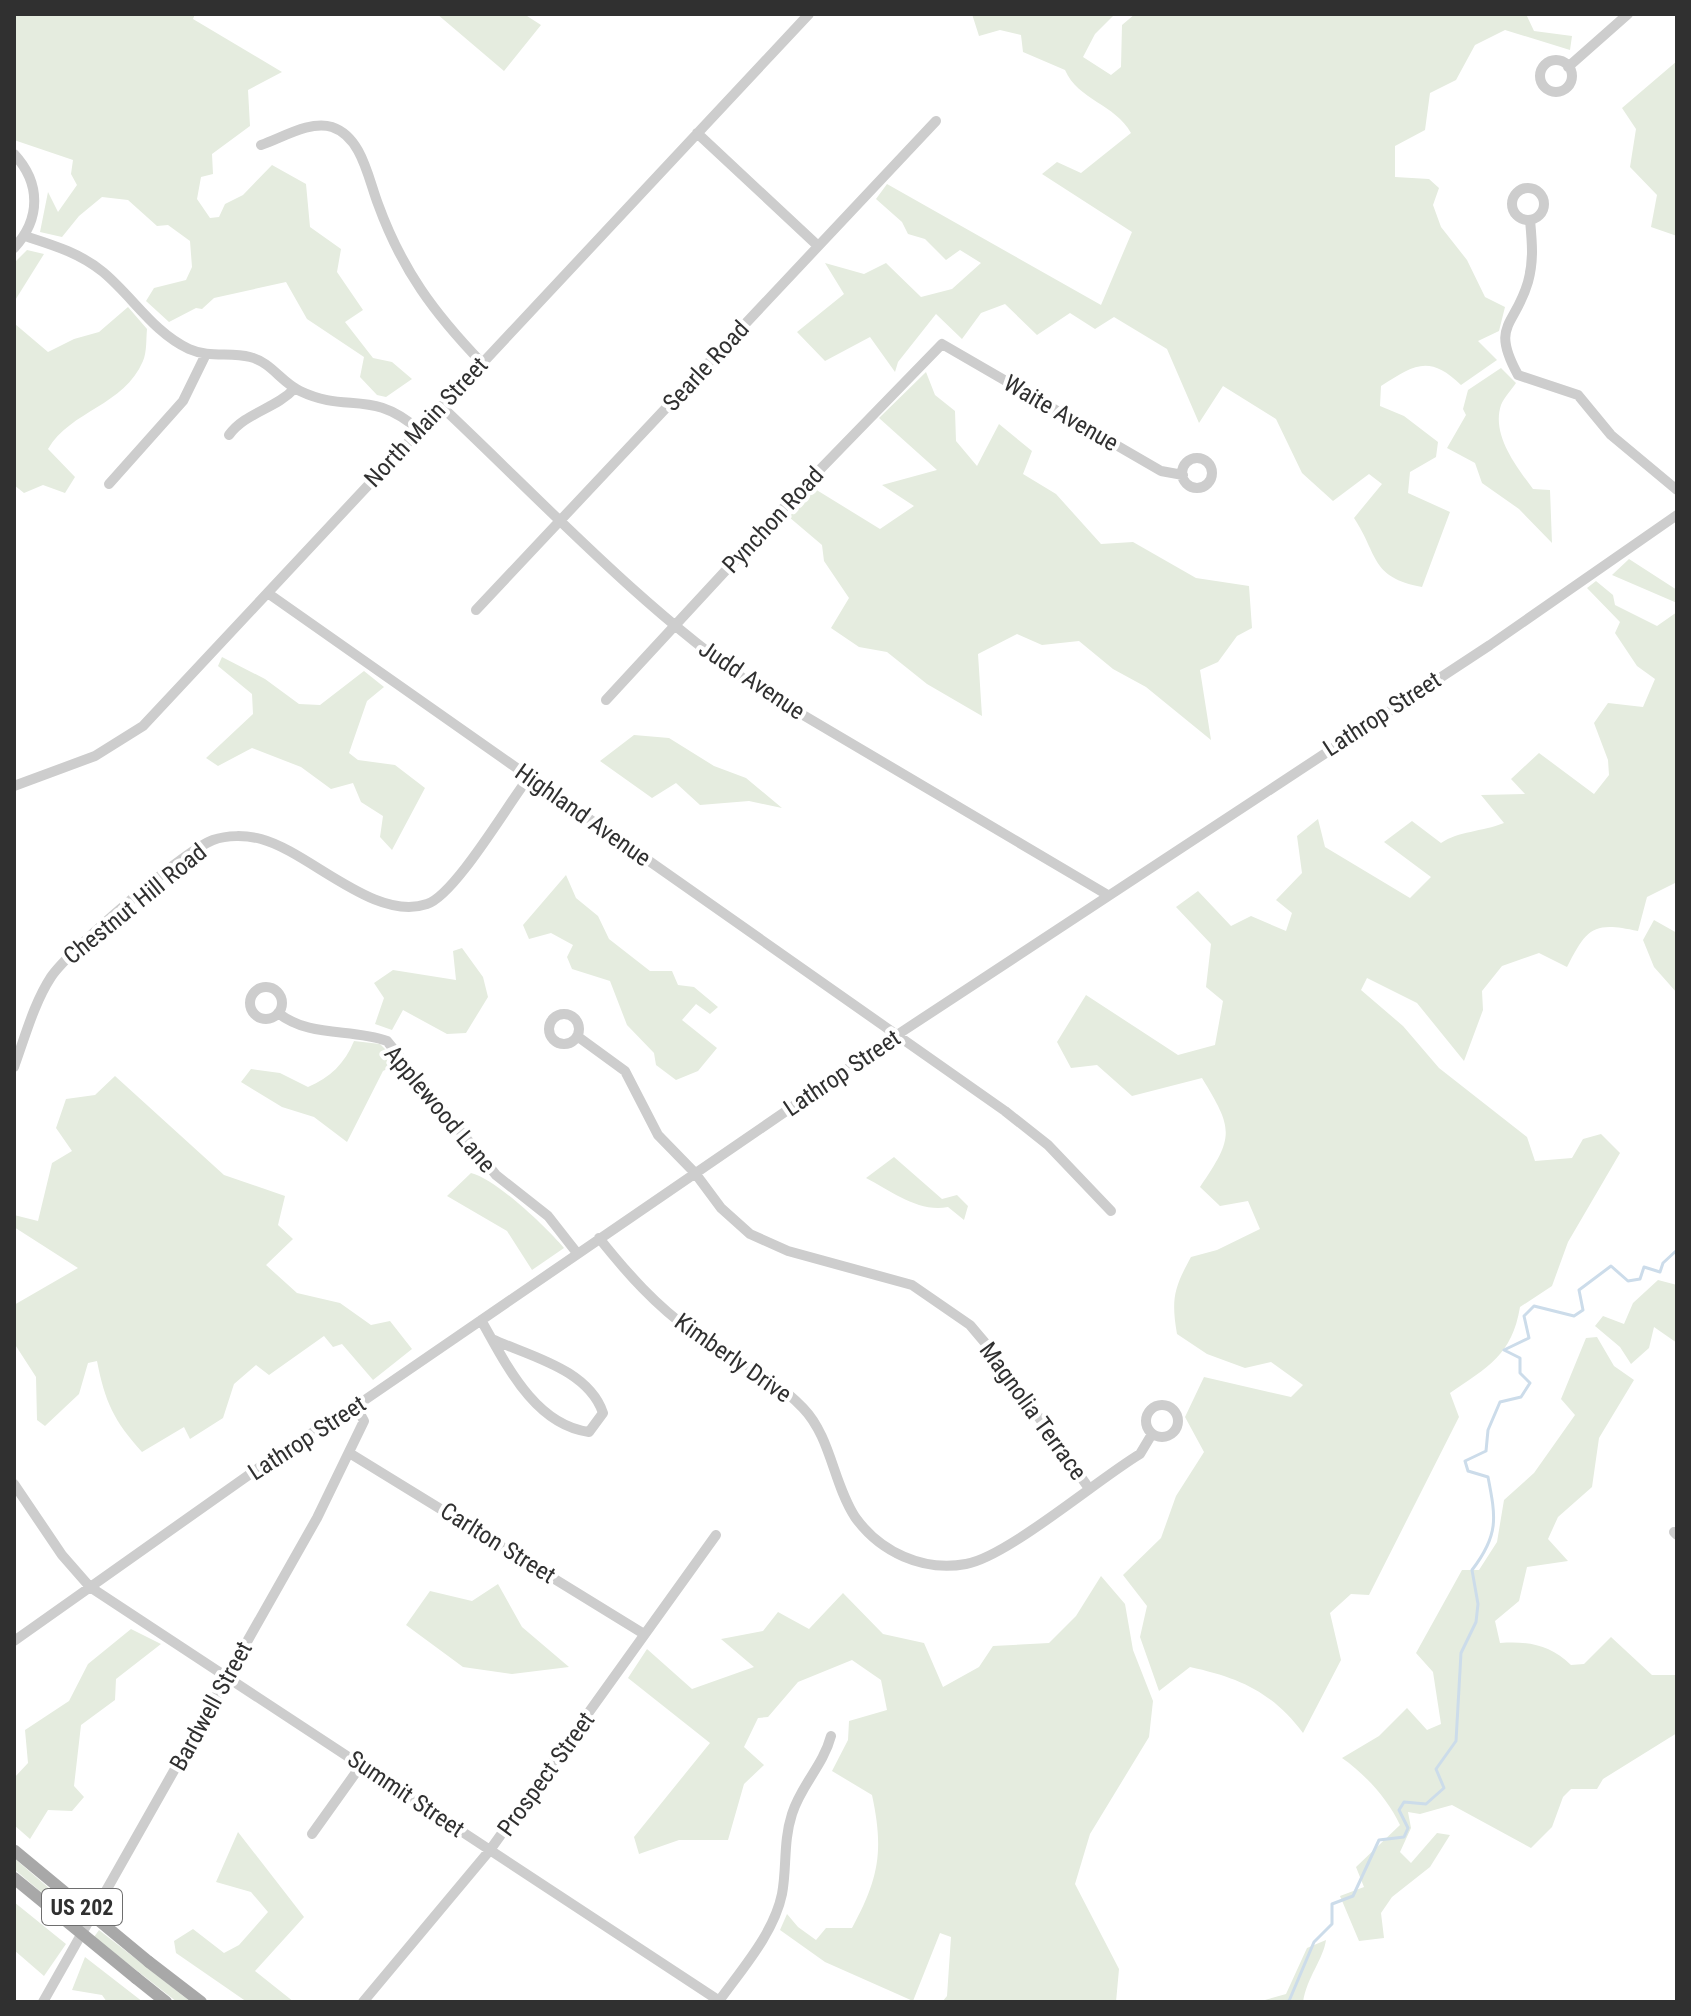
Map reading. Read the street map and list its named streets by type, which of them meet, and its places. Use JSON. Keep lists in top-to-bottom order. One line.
{"streets":{"main road":["US 202"],"street":["Searle Road","Waite Avenue","North Main Street","Pynchon Road","Judd Avenue","Lathrop Street","Highland Avenue","Chestnut Hill Road","Applewood Lane","Kimberly Drive","Magnolia Terrace","Carlton Street","Bardwell Street","Prospect Street","Summit Street"]},"crossings":[["Searle Road","Judd Avenue"],["Waite Avenue","Pynchon Road"],["North Main Street","Judd Avenue"],["North Main Street","Highland Avenue"],["Pynchon Road","Judd Avenue"],["Judd Avenue","Lathrop Street"],["Lathrop Street","Highland Avenue"],["Lathrop Street","Applewood Lane"],["Lathrop Street","Kimberly Drive"],["Lathrop Street","Magnolia Terrace"],["Lathrop Street","Bardwell Street"],["Lathrop Street","Summit Street"],["Highland Avenue","Chestnut Hill Road"],["Kimberly Drive","Magnolia Terrace"],["Carlton Street","Bardwell Street"],["Carlton Street","Prospect Street"],["Bardwell Street","Summit Street"],["Prospect Street","Summit Street"]]}
